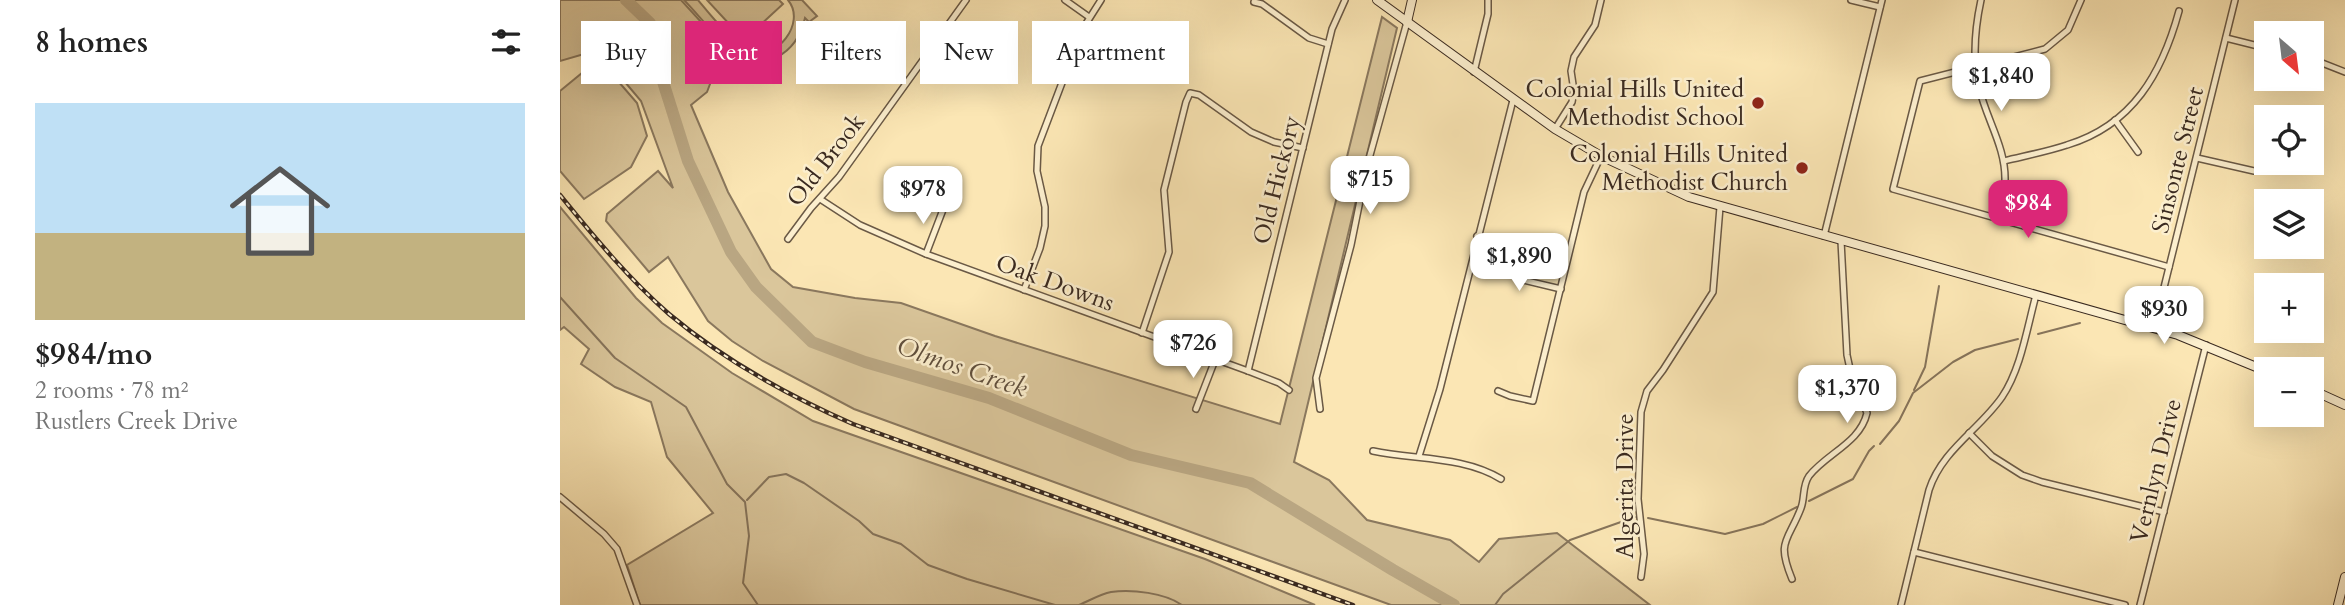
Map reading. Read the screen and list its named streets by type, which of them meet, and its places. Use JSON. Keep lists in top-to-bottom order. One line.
{"streets":{"street":["Old Brook","Sinsonte Street","Old Hickory","Oak Downs","Vernlyn Drive","Algerita Drive"]},"crossings":[["Old Brook","Oak Downs"],["Old Hickory","Oak Downs"]],"water":["Olmos Creek"],"places":["Colonial Hills United Methodist School","Colonial Hills United Methodist Church"],"north":"bottom right","page":{"heading":"8 homes","map_buttons":["+","−"],"chip":["Buy","Rent","Filters","New","Apartment"],"price":["$1,840","$715","$978","$984","$1,890","$930","$726","$1,370"],"list":[{"name":"$984/mo","note":"2 rooms · 78 m² · Rustlers Creek Drive"}]}}
